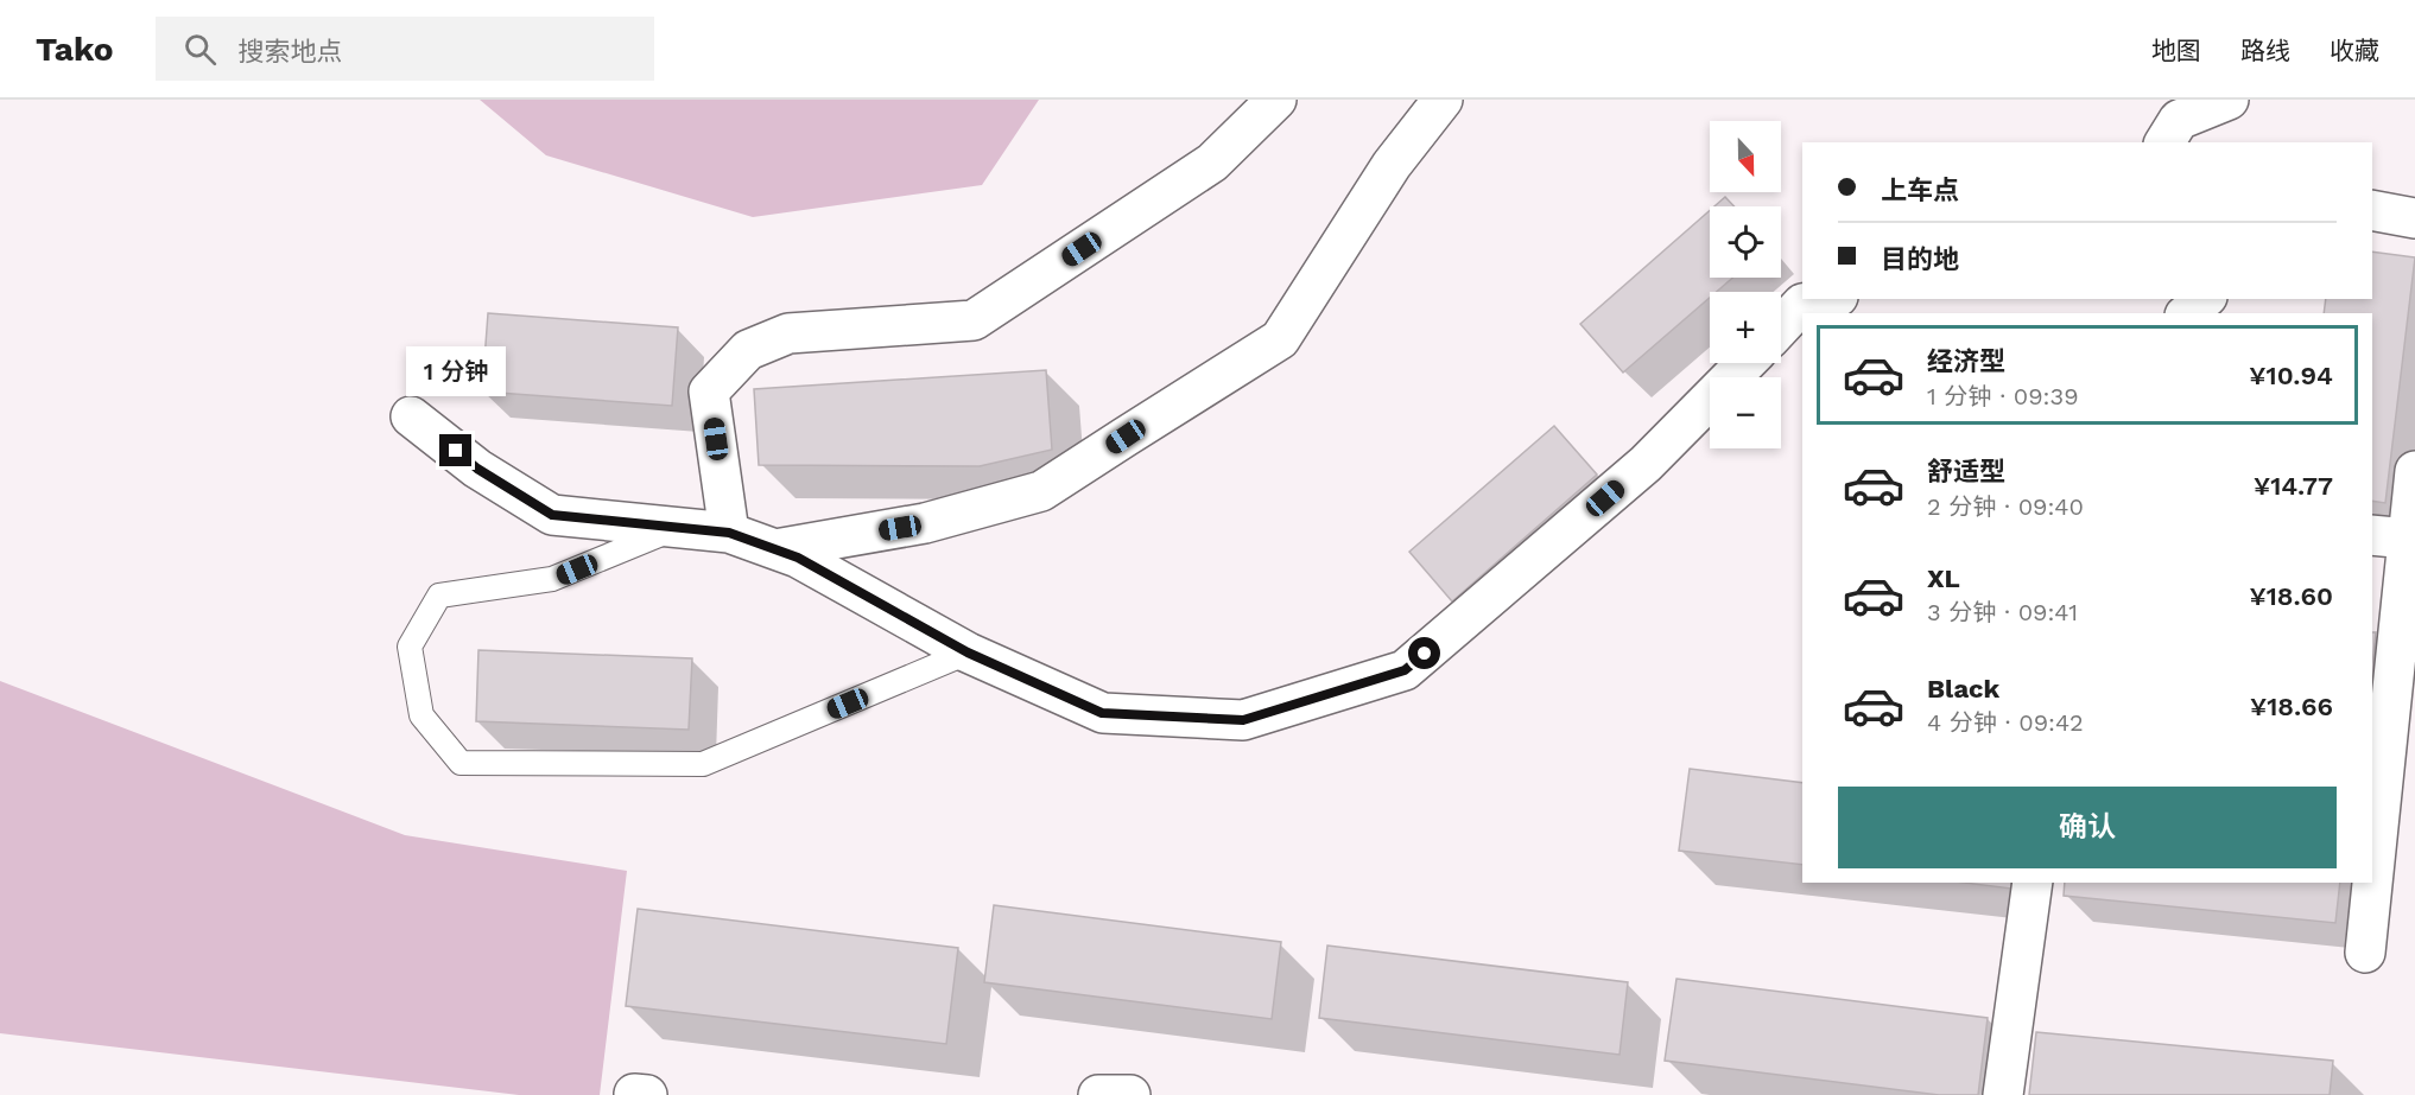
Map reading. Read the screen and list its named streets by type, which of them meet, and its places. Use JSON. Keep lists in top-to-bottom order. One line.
{"north":"bottom","page":{"header":"Tako","search":"搜索地点","nav":["地图","路线","收藏"],"map_buttons":["+","−"],"banner":["上车点","目的地"],"list":[{"name":"经济型","note":"1 分钟 · 09:39","value":"¥10.94"},{"name":"舒适型","note":"2 分钟 · 09:40","value":"¥14.77"},{"name":"XL","note":"3 分钟 · 09:41","value":"¥18.60"},{"name":"Black","note":"4 分钟 · 09:42","value":"¥18.66"}],"bubble":"1 分钟","buttons":"确认"}}
